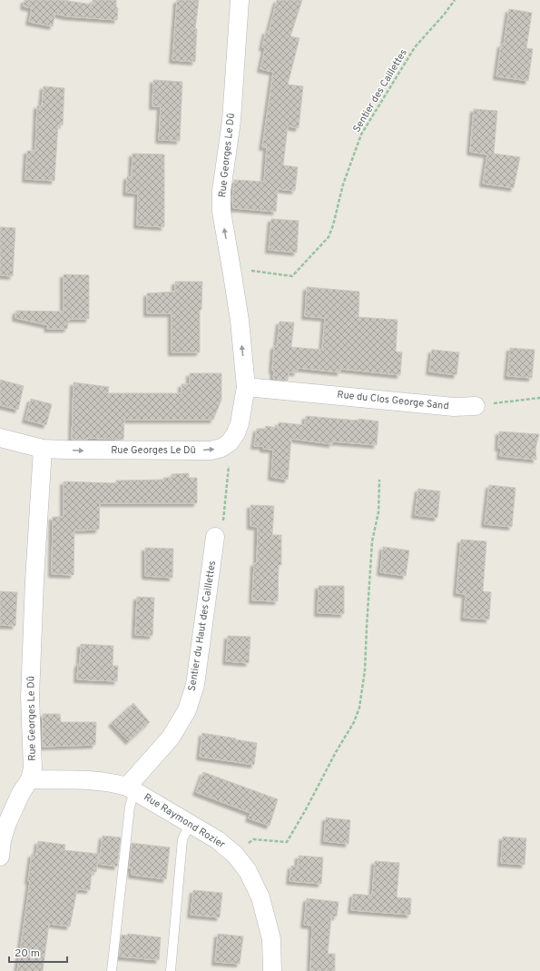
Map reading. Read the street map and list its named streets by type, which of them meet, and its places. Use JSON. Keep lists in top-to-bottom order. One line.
{"streets":{"street":["Rue Georges Le Dû","Rue du Clos George Sand","Sentier du Haut des Caillettes","Rue Raymond Rozier"],"path":["Sentier des Caillettes"]},"crossings":[["Sentier des Caillettes","Rue Georges Le Dû"],["Rue Georges Le Dû","Rue du Clos George Sand"],["Rue Georges Le Dû","Rue Raymond Rozier"],["Sentier du Haut des Caillettes","Rue Raymond Rozier"]],"scale_bar":"20 m"}
